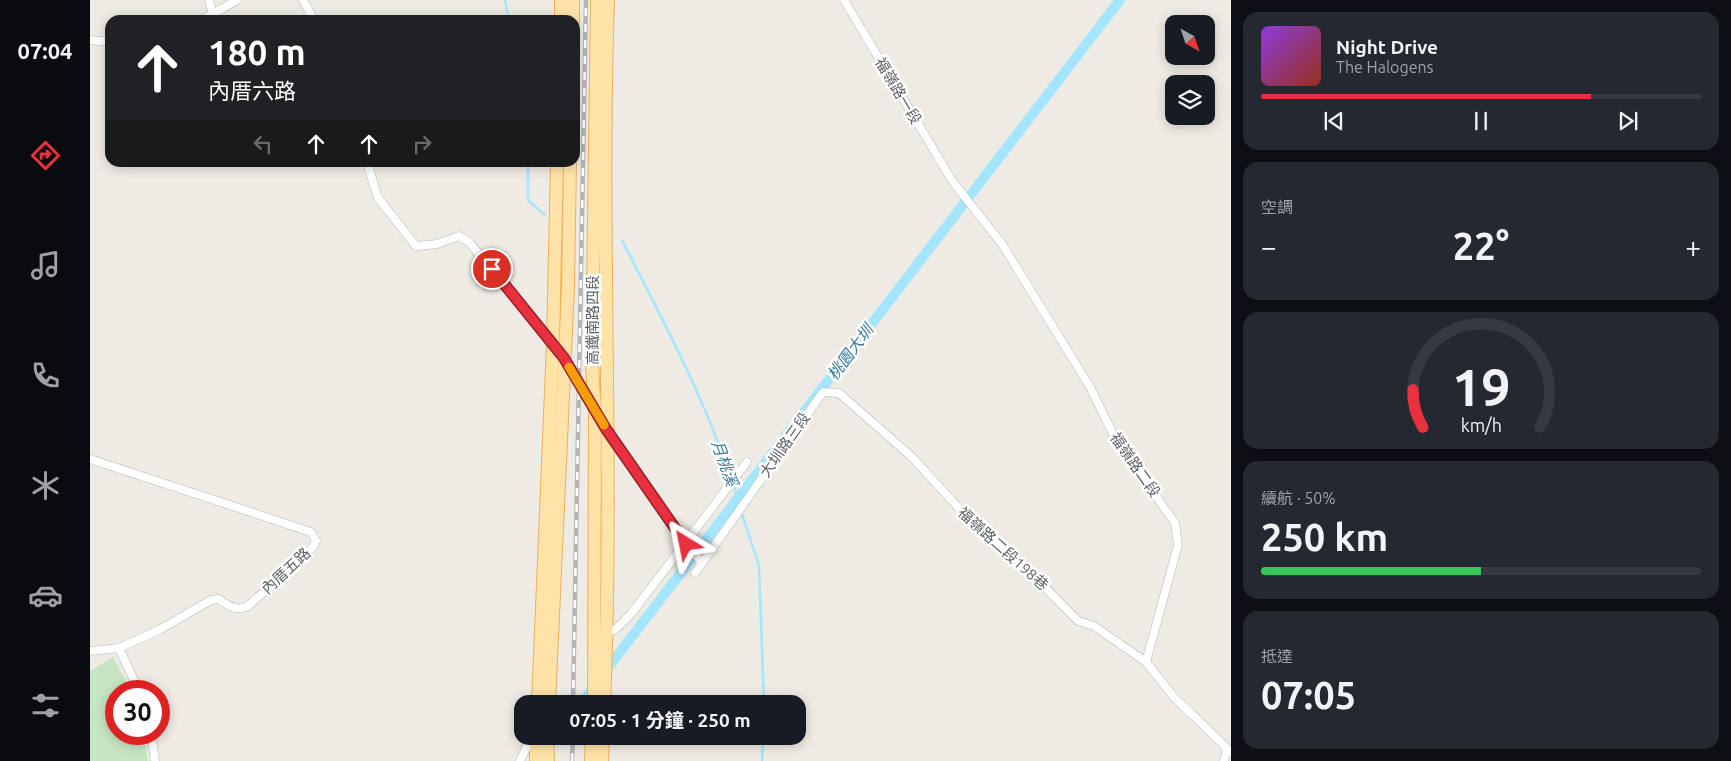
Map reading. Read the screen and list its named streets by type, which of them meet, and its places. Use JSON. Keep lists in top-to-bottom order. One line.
{"streets":{"main road":["高鐵南路四段"],"street":["福嶺路一段","大圳路三段","福嶺路二段","福嶺路二段198巷","內厝五路"]},"crossings":[["福嶺路一段","福嶺路二段"],["高鐵南路四段","大圳路三段"],["大圳路三段","福嶺路二段198巷"],["福嶺路二段","福嶺路二段198巷"]],"water":["桃園大圳","月桃溪"],"north":"bottom right","page":{"tabs":"07:04","turn":["180 m","內厝六路"],"song":["Night Drive","The Halogens"],"tile":["空調",["續航 · 50%","250 km"],["抵達","07:05"]],"heat":["−","22°","+"],"limit":"30","trip":"07:05 · 1 分鐘 · 250 m","gauge":["19","km/h"]}}
